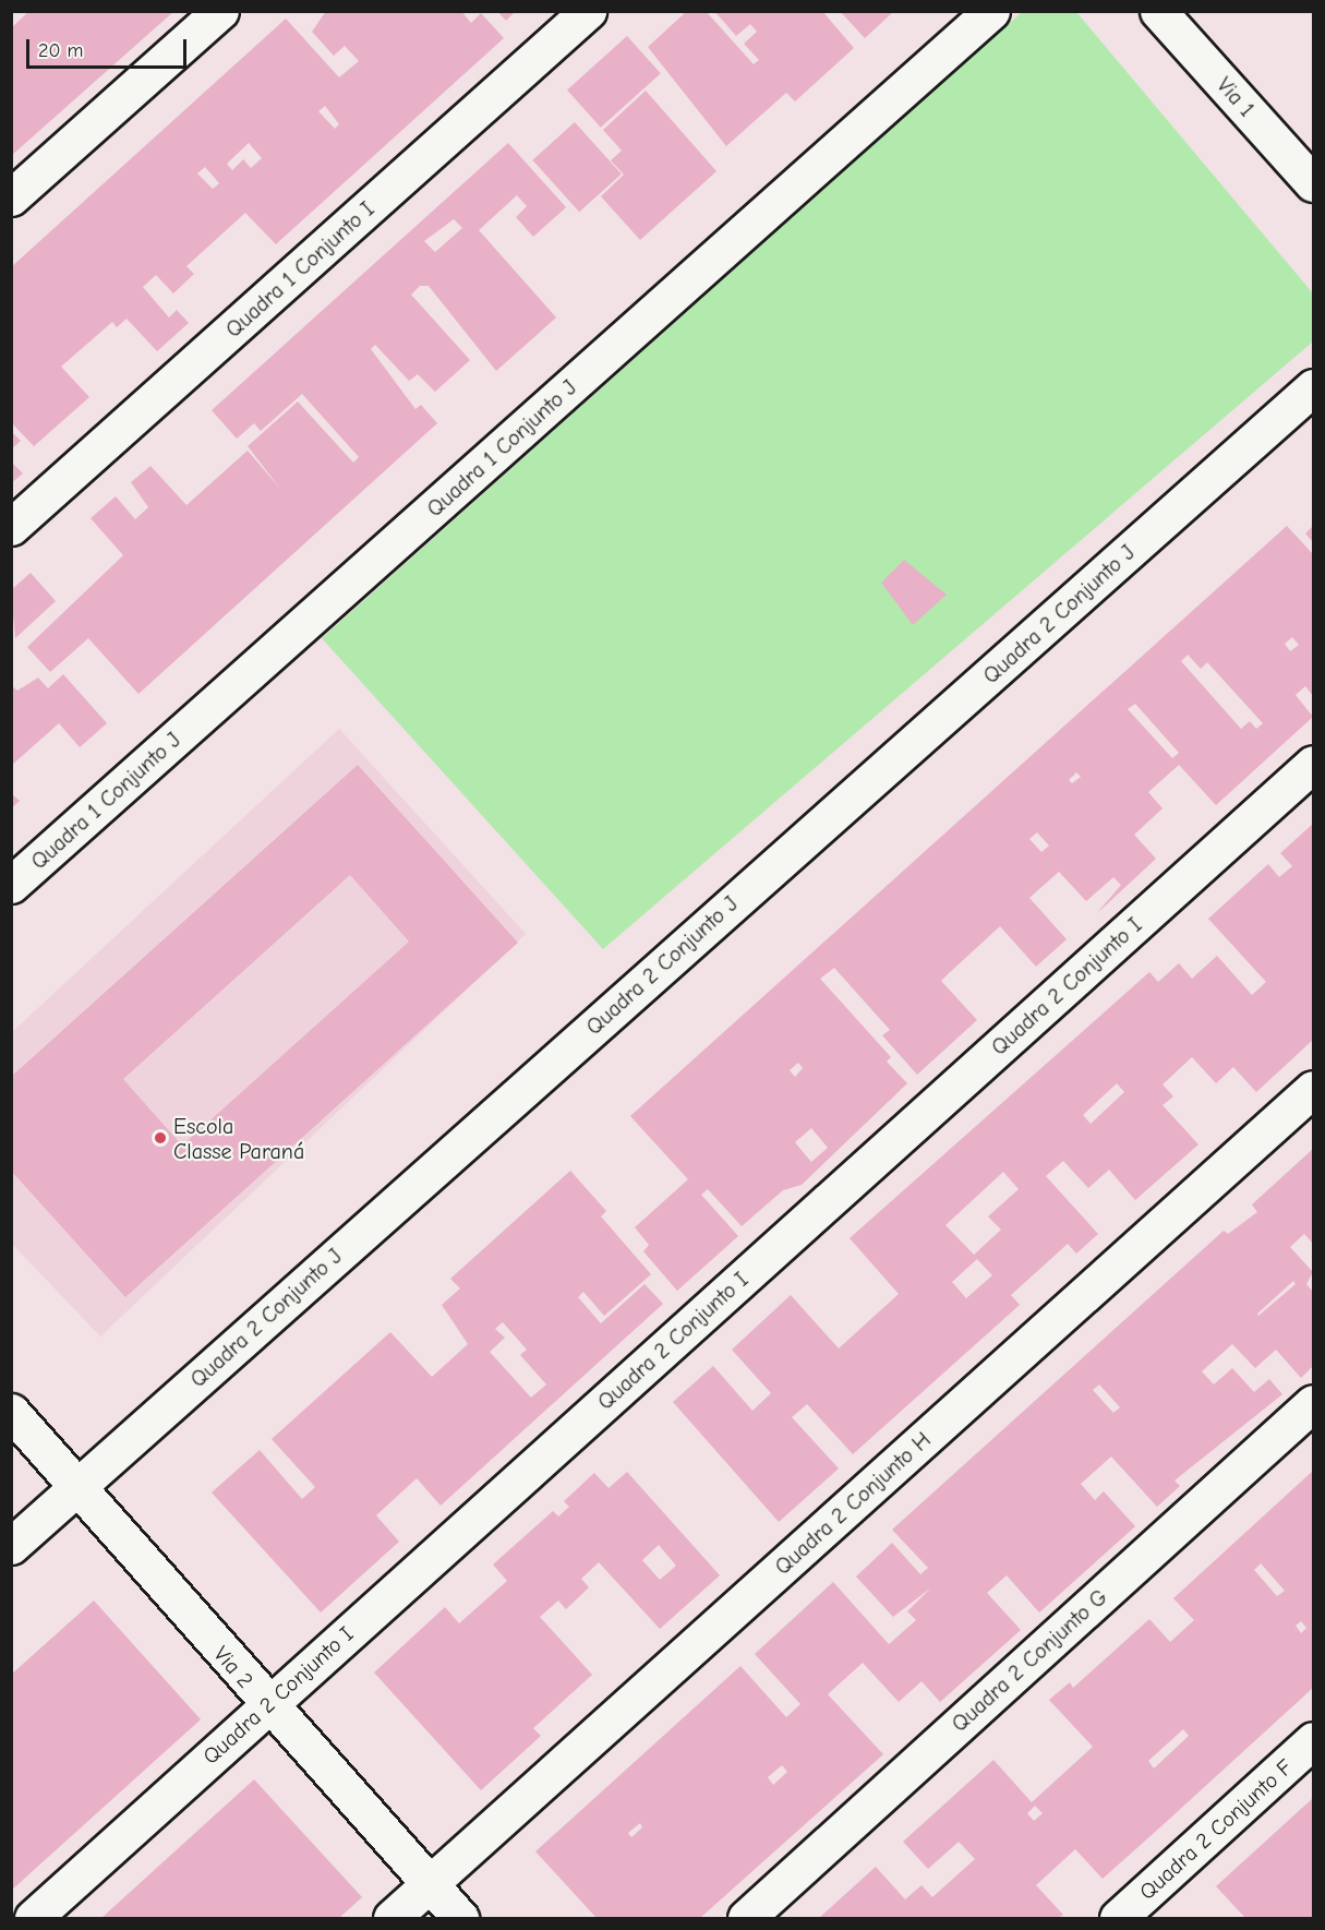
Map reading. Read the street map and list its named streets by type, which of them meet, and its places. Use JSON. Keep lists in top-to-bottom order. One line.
{"streets":{"street":["Via 1","Quadra 1 Conjunto I","Quadra 1 Conjunto J","Quadra 2 Conjunto J","Quadra 2 Conjunto I","Quadra 2 Conjunto H","Quadra 2 Conjunto G","Via 2","Quadra 2 Conjunto F"]},"crossings":[["Quadra 2 Conjunto J","Via 2"],["Quadra 2 Conjunto I","Via 2"],["Quadra 2 Conjunto H","Via 2"]],"places":["Escola Classe Paraná"],"scale_bar":"20 m"}
